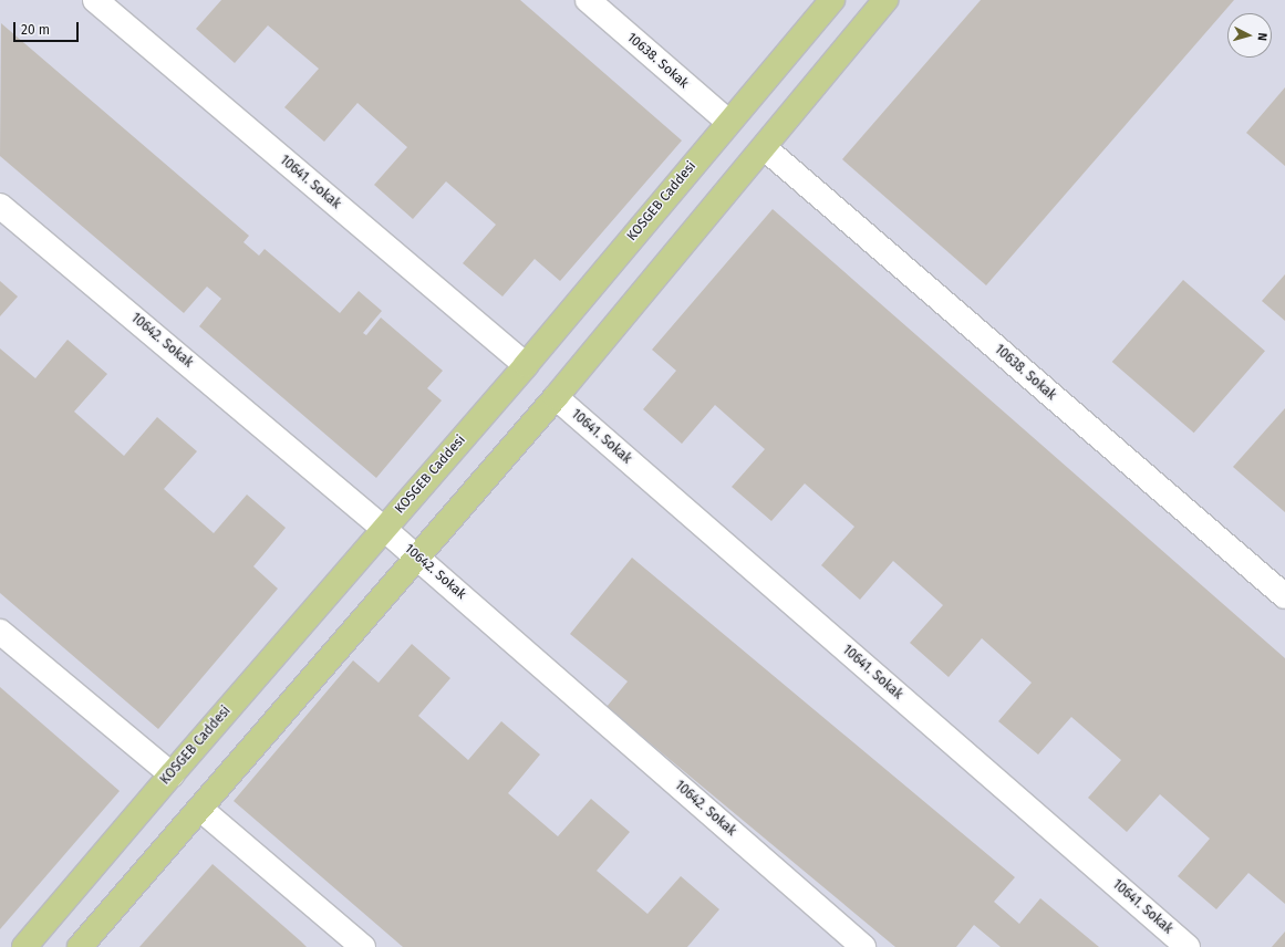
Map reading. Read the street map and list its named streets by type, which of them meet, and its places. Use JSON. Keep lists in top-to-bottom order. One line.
{"streets":{"main road":["KOSGEB Caddesi"],"street":["10638. Sokak","10641. Sokak","10642. Sokak"]},"crossings":[["10638. Sokak","KOSGEB Caddesi"],["10641. Sokak","KOSGEB Caddesi"],["KOSGEB Caddesi","10642. Sokak"]],"scale_bar":"20 m","north":"right"}
